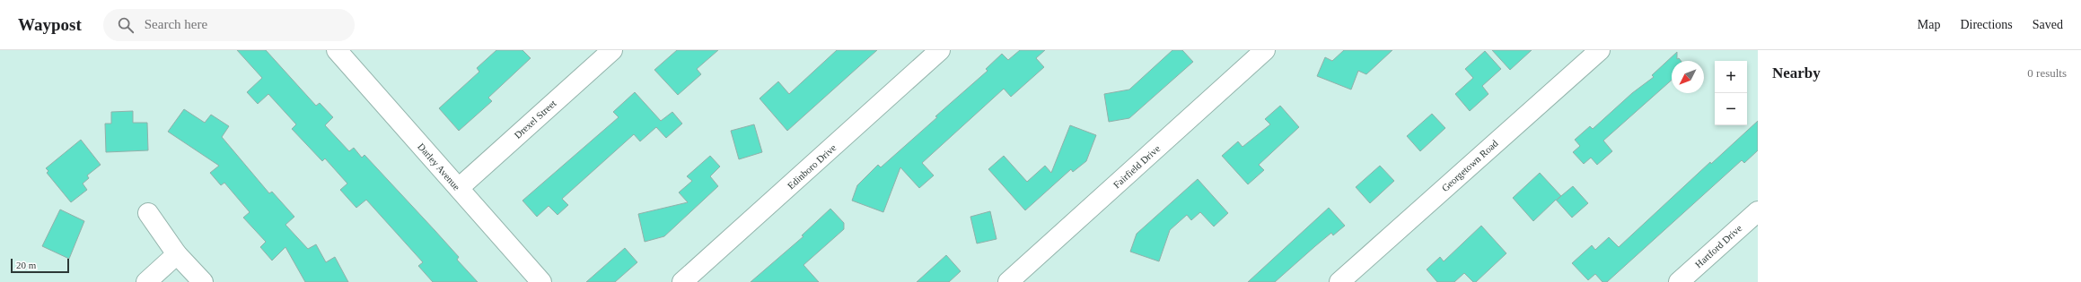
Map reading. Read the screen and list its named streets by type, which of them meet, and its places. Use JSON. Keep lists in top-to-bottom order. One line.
{"streets":{"street":["Drexel Street","Georgetown Road","Darley Avenue","Edinboro Drive","Fairfield Drive","Hartford Drive"]},"crossings":[["Drexel Street","Darley Avenue"]],"scale_bar":"20 m","north":"bottom left","page":{"header":"Waypost","search":"Search here","nav":["Map","Directions","Saved"],"heading":["Nearby","0 results"],"map_buttons":["+","−"],"scale":"20 m"}}
